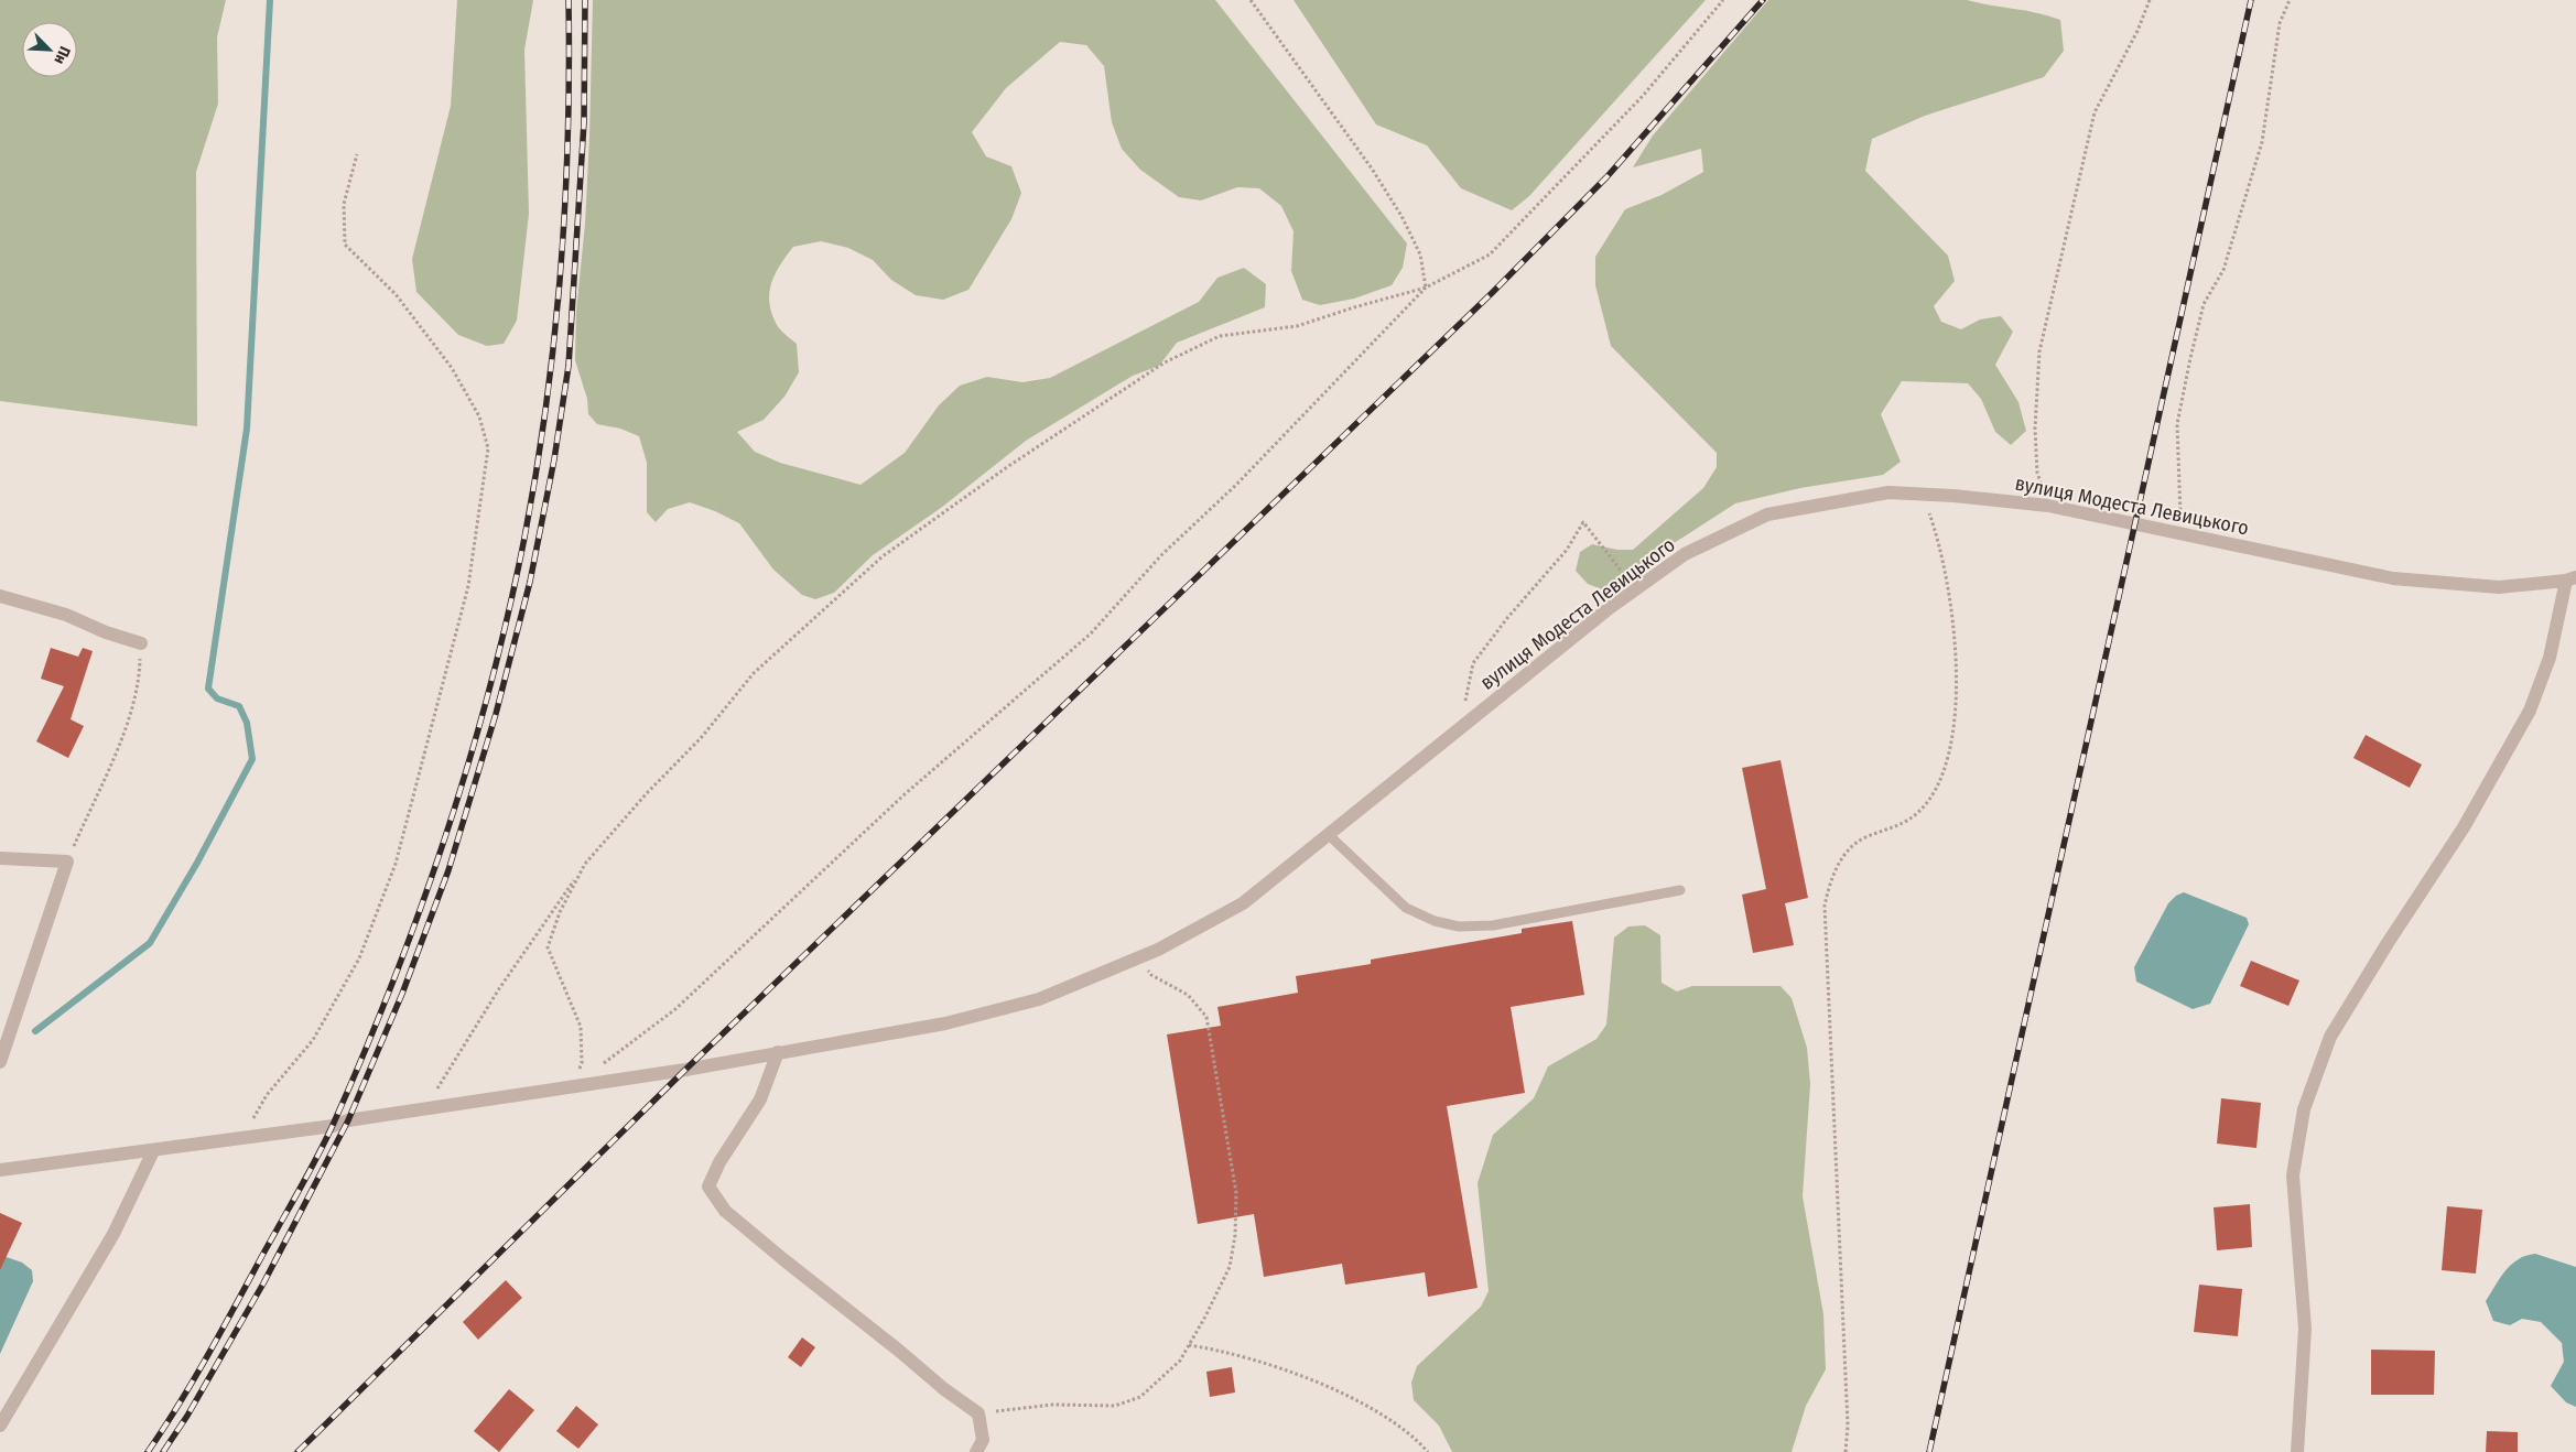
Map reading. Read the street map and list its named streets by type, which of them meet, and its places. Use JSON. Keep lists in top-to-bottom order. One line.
{"streets":{"street":["вулиця Модеста Левицького"]},"north":"bottom right"}
